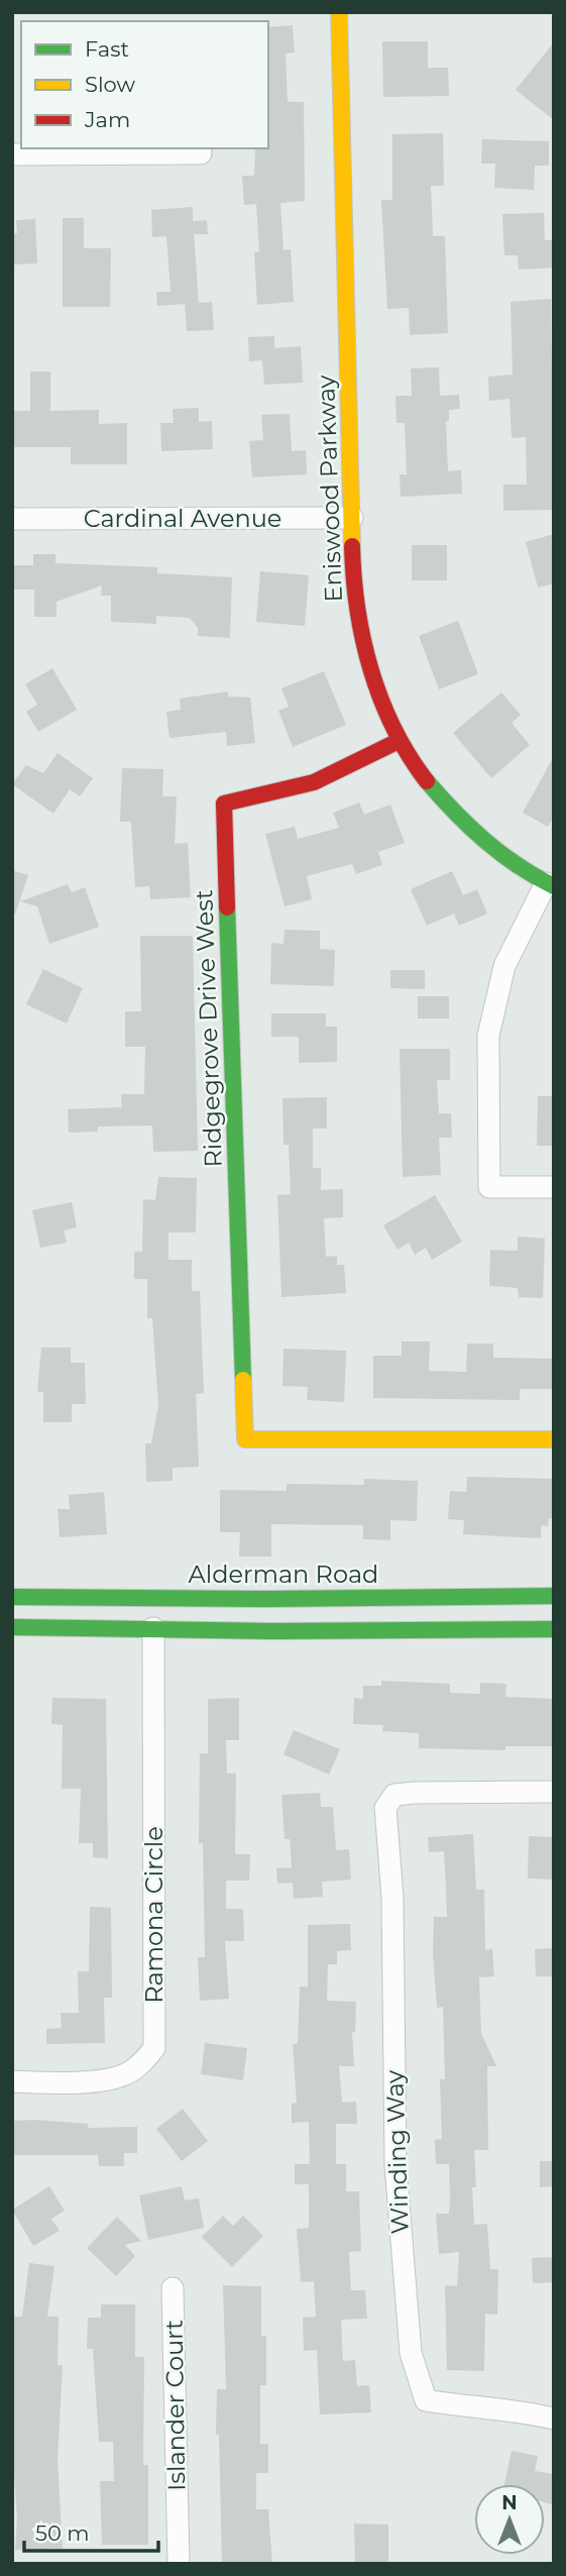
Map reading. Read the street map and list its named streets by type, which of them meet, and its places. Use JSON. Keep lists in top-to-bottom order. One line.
{"streets":{"street":["Eniswood Parkway","Cardinal Avenue","Ridgegrove Drive West","Alderman Road","Ramona Circle","Winding Way","Islander Court"]},"crossings":[["Eniswood Parkway","Cardinal Avenue"],["Eniswood Parkway","Ridgegrove Drive West"]],"legend":["Fast","Slow","Jam"],"scale_bar":"50 m","north":"top"}
